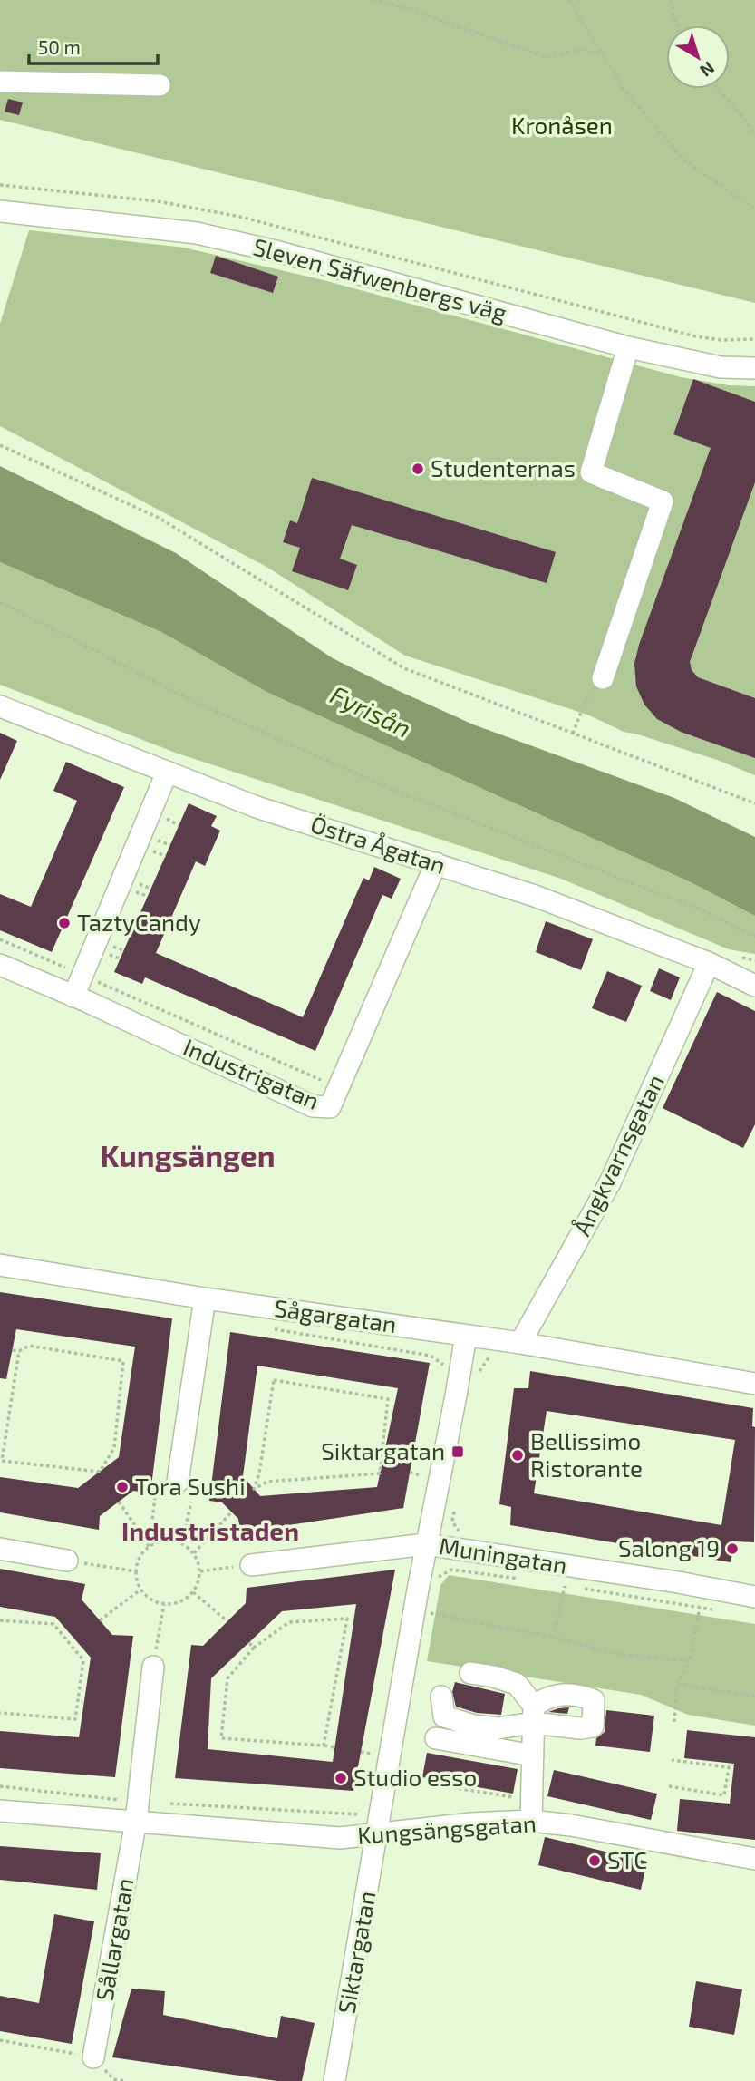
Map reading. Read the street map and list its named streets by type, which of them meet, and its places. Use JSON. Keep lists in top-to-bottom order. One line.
{"streets":{"street":["Sleven Säfwenbergs väg","Östra Ågatan","Industrigatan","Ångkvarnsgatan","Sågargatan","Muningatan","Kungsängsgatan","Sållargatan","Siktargatan"]},"crossings":[["Östra Ågatan","Industrigatan"],["Östra Ågatan","Ångkvarnsgatan"],["Sågargatan","Siktargatan"],["Muningatan","Siktargatan"],["Kungsängsgatan","Sållargatan"],["Kungsängsgatan","Siktargatan"]],"districts":["Kungsängen","Industristaden"],"water":["Fyrisån"],"parks":["Kronåsen"],"places":{"other":["Studenternas","TaztyCandy","Bellissimo Ristorante","Tora Sushi","Salong 19","Studio esso","STC"],"transit":["Siktargatan"]},"scale_bar":"50 m","north":"bottom right"}
